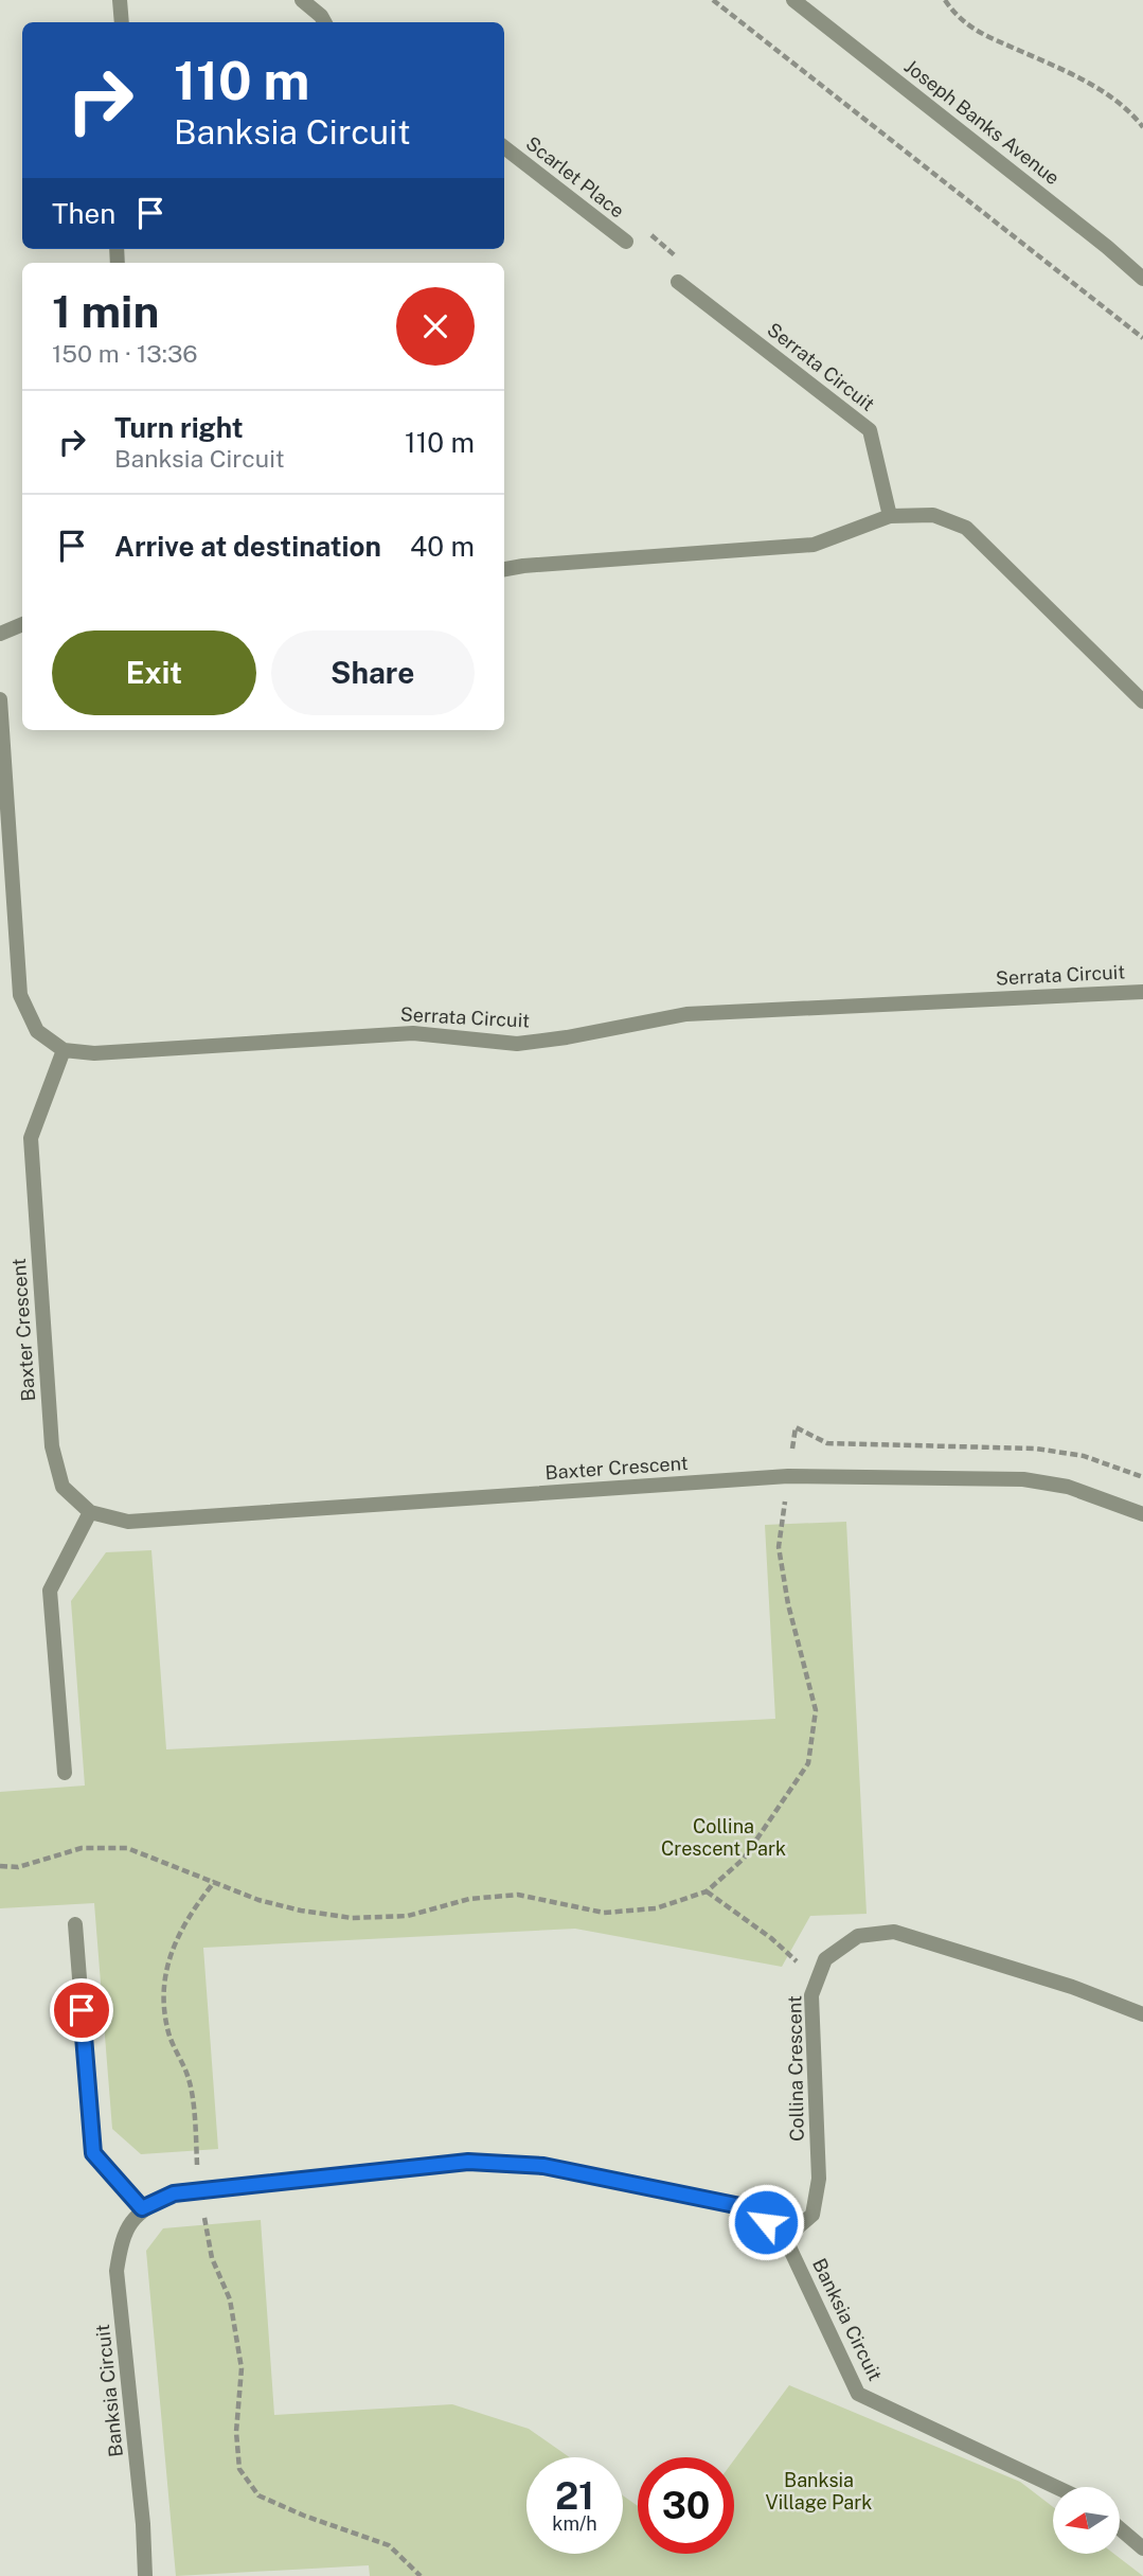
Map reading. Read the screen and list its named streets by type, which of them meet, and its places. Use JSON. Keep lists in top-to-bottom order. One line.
{"streets":{"street":["Joseph Banks Avenue","Scarlet Place","Serrata Circuit","Baxter Crescent","Collina Crescent","Banksia Circuit"]},"crossings":[["Serrata Circuit","Baxter Crescent"],["Collina Crescent","Banksia Circuit"]],"parks":["Collina Crescent Park","Banksia Village Park"],"north":"left","page":{"turn":["110 m","Banksia Circuit"],"then":"Then","heading":["1 min","150 m · 13:36"],"list":[{"name":"Turn right","note":"Banksia Circuit","value":"110 m"},{"name":"Arrive at destination","value":"40 m"}],"buttons":["Exit","Share"],"speed":"21 km/h","limit":"30"}}
